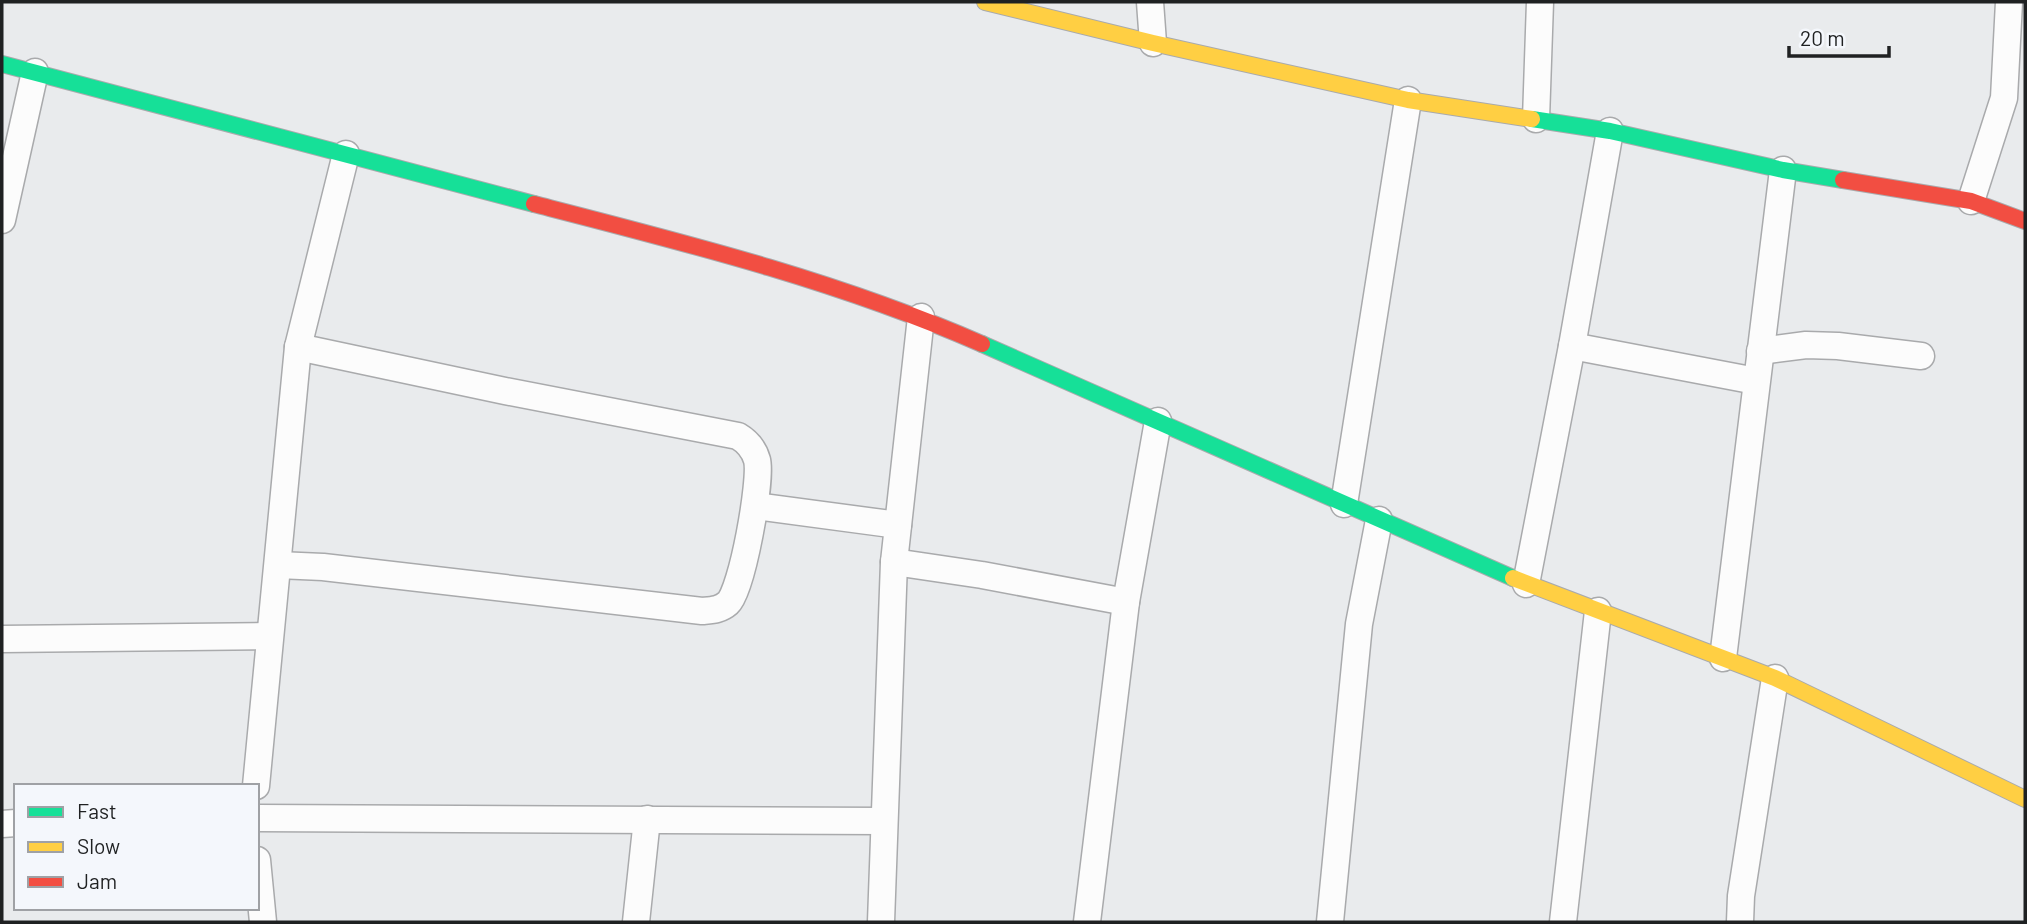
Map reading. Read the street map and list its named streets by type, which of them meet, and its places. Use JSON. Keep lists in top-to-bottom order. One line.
{"legend":["Fast","Slow","Jam"],"scale_bar":"20 m"}
